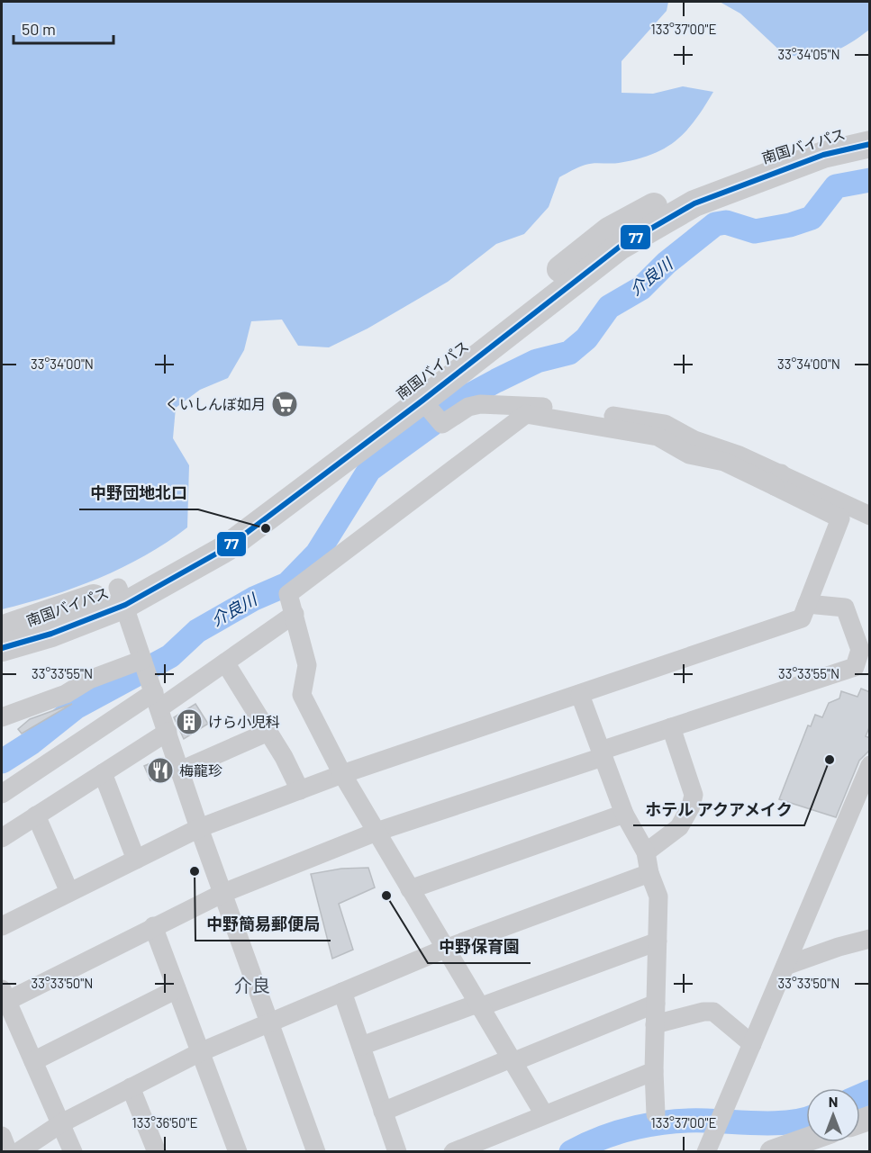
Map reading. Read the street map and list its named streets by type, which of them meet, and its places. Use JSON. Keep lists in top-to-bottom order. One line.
{"streets":{"highway":["南国バイパス"]},"districts":["介良"],"water":["介良川"],"places":{"supermarket":["くいしんぼ如月"],"other":["中野団地北口","ホテル アクアメイク","中野簡易郵便局","中野保育園"],"building":["けら小児科"],"restaurant":["梅龍珍"]},"lines":["transit line 77"],"scale_bar":"50 m","north":"top","coordinates":["133°37'00\"E","33°34'05\"N","33°34'00\"N","33°33'55\"N","33°33'50\"N","133°36'50\"E"]}
